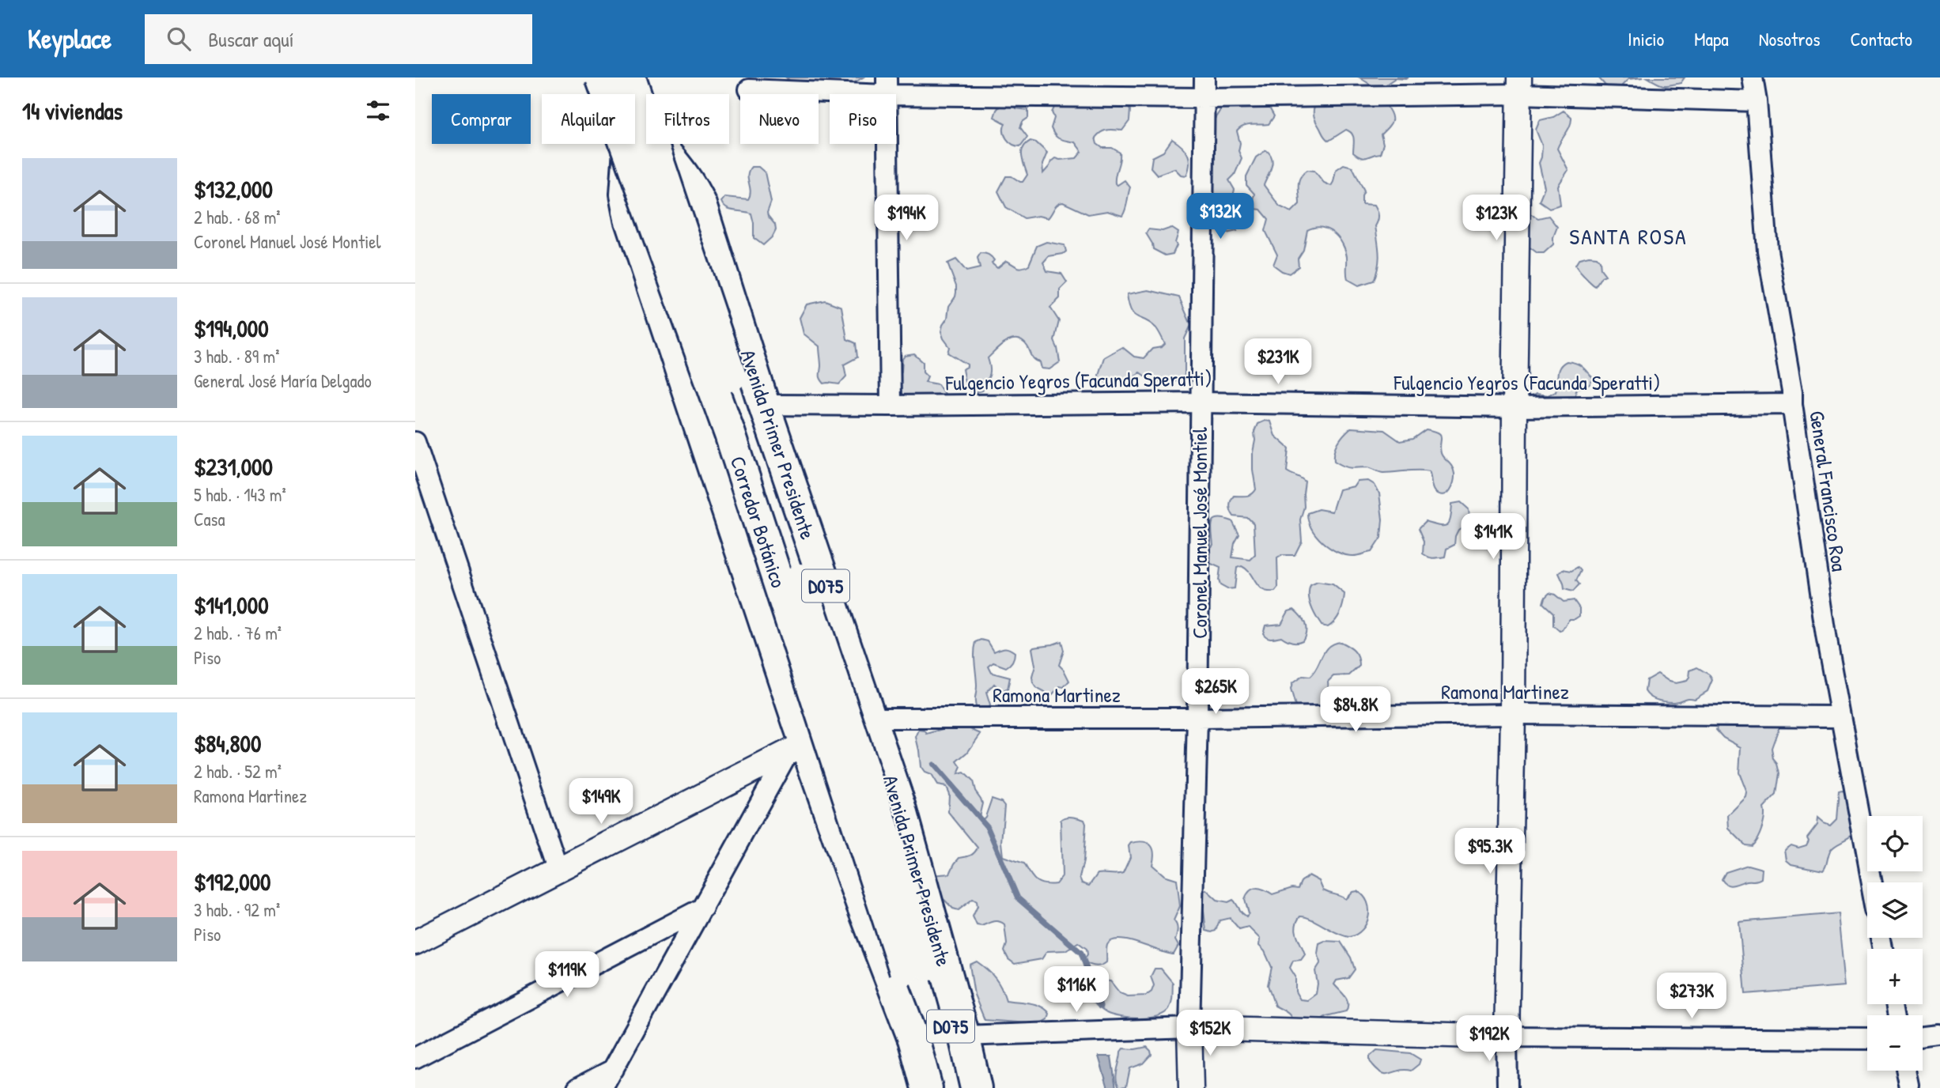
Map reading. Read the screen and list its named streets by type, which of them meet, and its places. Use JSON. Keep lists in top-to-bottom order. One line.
{"streets":{"highway":["Avenida Primer Presidente","Corredor Botánico","D075"],"street":["Fulgencio Yegros (Facunda Speratti)","General Francisco Roa","Coronel Manuel José Montiel","Ramona Martinez"]},"crossings":[["Fulgencio Yegros (Facunda Speratti)","Avenida Primer Presidente"],["Fulgencio Yegros (Facunda Speratti)","General Francisco Roa"],["Fulgencio Yegros (Facunda Speratti)","Coronel Manuel José Montiel"],["Avenida Primer Presidente","D075"],["Avenida Primer Presidente","Ramona Martinez"],["General Francisco Roa","Ramona Martinez"],["Corredor Botánico","D075"],["Coronel Manuel José Montiel","Ramona Martinez"]],"districts":["SANTA ROSA"],"page":{"header":"Keyplace","search":"Buscar aquí","nav":["Inicio","Mapa","Nosotros","Contacto"],"heading":"14 viviendas","chip":["Comprar","Alquilar","Filtros","Nuevo","Piso"],"list":[{"name":"$132,000","note":"2 hab. · 68 m² · Coronel Manuel José Montiel"},{"name":"$194,000","note":"3 hab. · 89 m² · General José María Delgado"},{"name":"$231,000","note":"5 hab. · 143 m² · Casa"},{"name":"$141,000","note":"2 hab. · 76 m² · Piso"},{"name":"$84,800","note":"2 hab. · 52 m² · Ramona Martinez"},{"name":"$192,000","note":"3 hab. · 92 m² · Piso"}],"price":["$132K","$194K","$123K","$231K","$141K","$265K","$84.8K","$149K","$95.3K","$119K","$116K","$273K","$152K","$192K"],"map_buttons":["+","−"]}}
